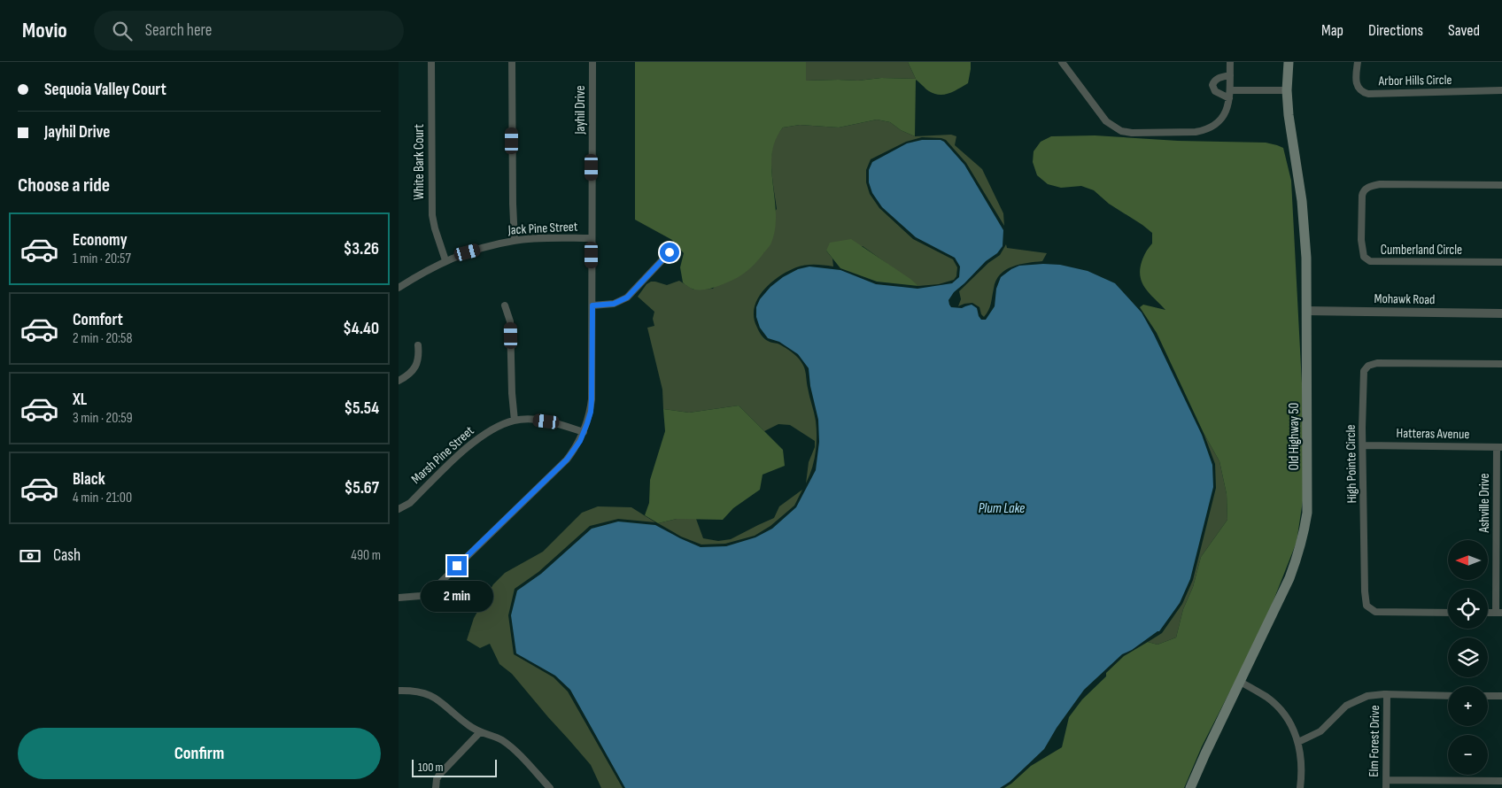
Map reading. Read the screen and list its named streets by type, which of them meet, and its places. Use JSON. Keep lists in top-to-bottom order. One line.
{"streets":{"main road":["Old Highway 50"],"street":["Arbor Hills Circle","Jayhil Drive","White Bark Court","Jack Pine Street","Cumberland Circle","Mohawk Road","Hatteras Avenue","Marsh Pine Street","High Pointe Circle","Ashville Drive","Elm Forest Drive"]},"crossings":[["Jayhil Drive","Jack Pine Street"],["Jayhil Drive","Marsh Pine Street"],["White Bark Court","Jack Pine Street"],["Mohawk Road","Old Highway 50"],["Hatteras Avenue","High Pointe Circle"],["Hatteras Avenue","Ashville Drive"]],"water":["Plum Lake"],"scale_bar":"100 m","north":"left","page":{"header":"Movio","search":"Search here","nav":["Map","Directions","Saved"],"banner":["Sequoia Valley Court","Jayhil Drive"],"heading":"Choose a ride","list":[{"name":"Economy","note":"1 min · 20:57","value":"$3.26"},{"name":"Comfort","note":"2 min · 20:58","value":"$4.40"},{"name":"XL","note":"3 min · 20:59","value":"$5.54"},{"name":"Black","note":"4 min · 21:00","value":"$5.67"}],"pay":["Cash","490 m"],"map_buttons":["+","−"],"bubble":"2 min","buttons":"Confirm","scale":"100 m"}}
